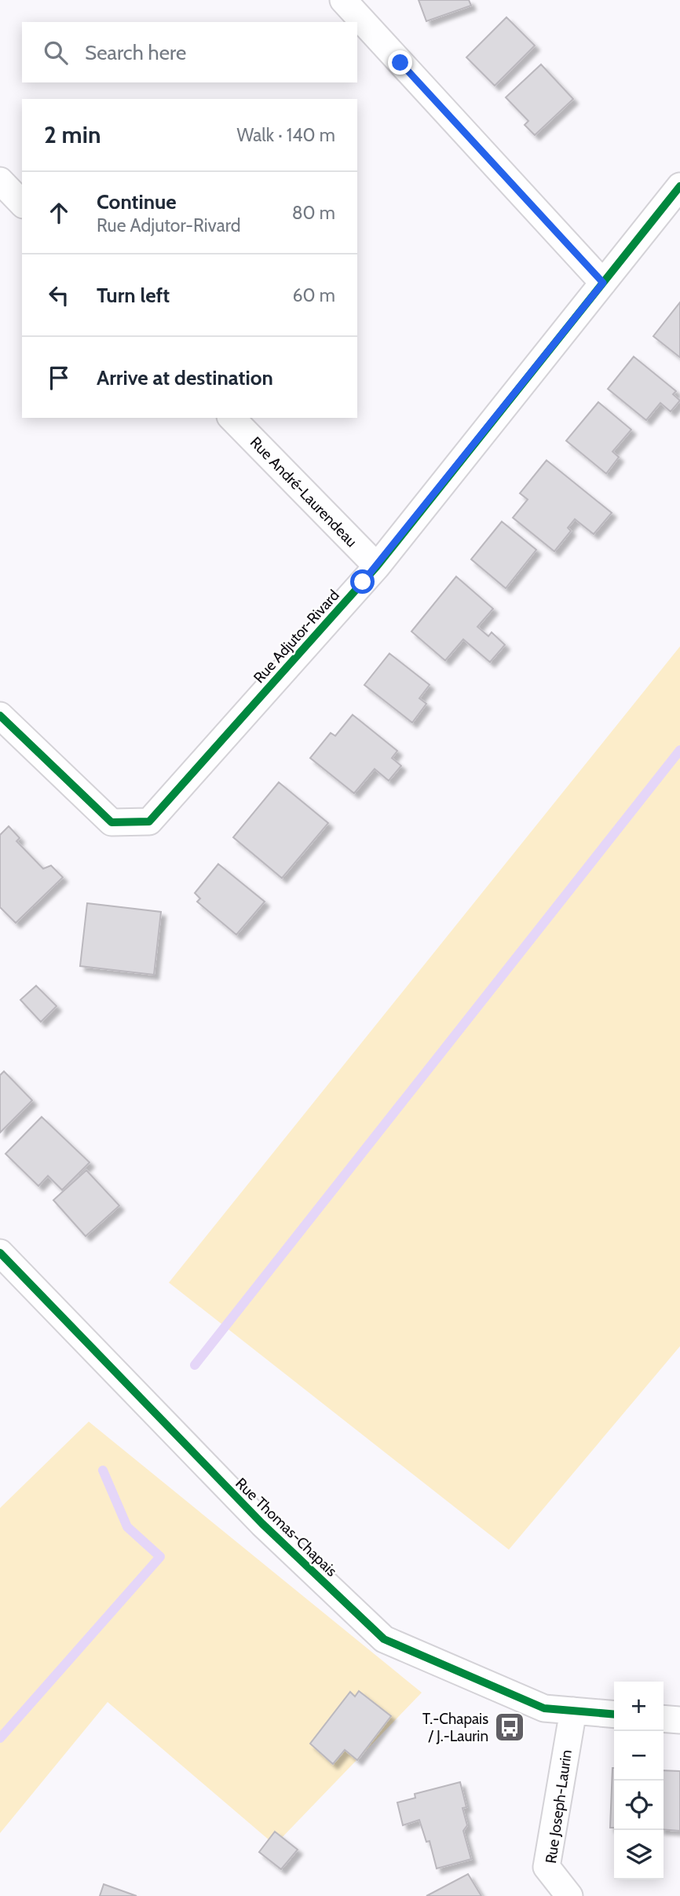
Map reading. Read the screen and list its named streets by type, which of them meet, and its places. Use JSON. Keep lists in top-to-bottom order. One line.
{"streets":{"street":["Rue André-Laurendeau","Rue Adjutor-Rivard","Rue Thomas-Chapais","Rue Joseph-Laurin"]},"crossings":[["Rue André-Laurendeau","Rue Adjutor-Rivard"],["Rue Thomas-Chapais","Rue Joseph-Laurin"]],"places":{"bus stop":["T.-Chapais / J.-Laurin"]},"page":{"search":"Search here","heading":["2 min","Walk · 140 m"],"list":[["Continue","Rue Adjutor-Rivard","80 m"],["Turn left","60 m"],"Arrive at destination"],"map_buttons":["+","−"]}}
